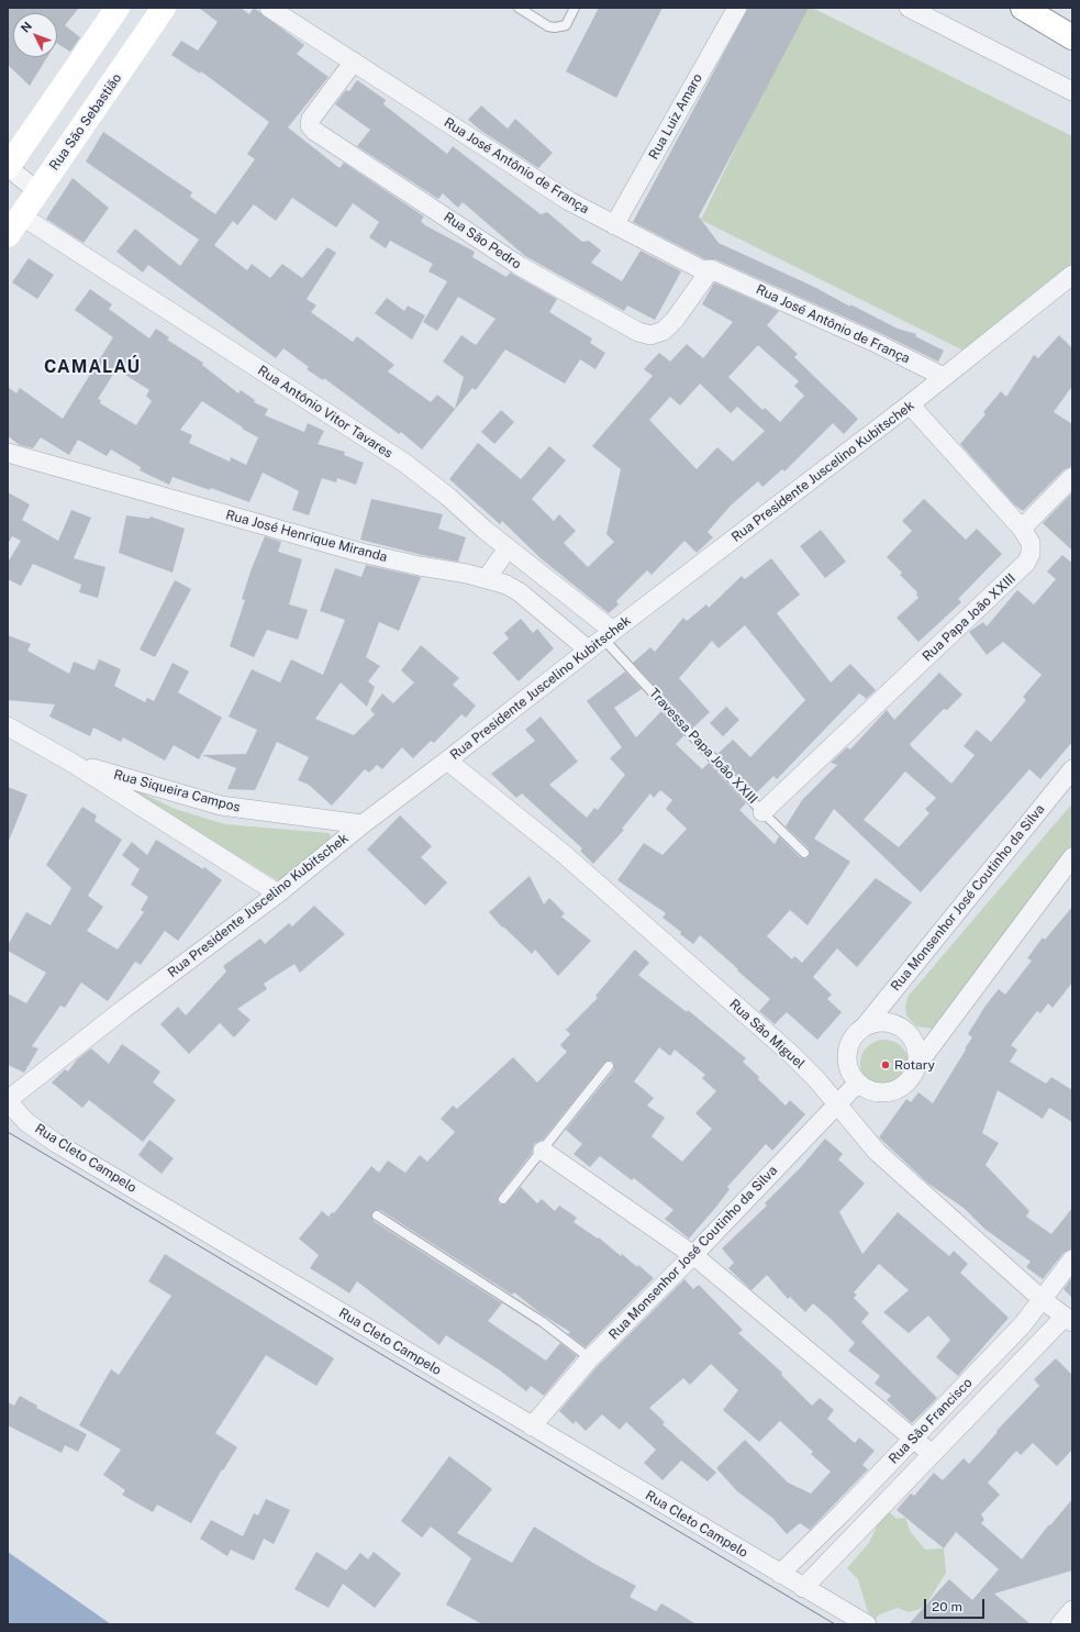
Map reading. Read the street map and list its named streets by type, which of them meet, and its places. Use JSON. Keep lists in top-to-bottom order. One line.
{"streets":{"main road":["Rua São Sebastião"],"street":["Rua Luiz Amaro","Rua José Antônio de França","Rua São Pedro","Rua Antônio Vitor Tavares","Rua Presidente Juscelino Kubitschek","Rua José Henrique Miranda","Rua Papa João XXIII","Rua Siqueira Campos","Rua Monsenhor José Coutinho da Silva","Rua São Miguel","Rua Cleto Campelo","Rua São Francisco"],"lane":["Travessa Papa João XXIII"]},"crossings":[["Rua Luiz Amaro","Rua José Antônio de França"],["Rua São Sebastião","Rua Antônio Vitor Tavares"],["Rua José Antônio de França","Rua São Pedro"],["Rua José Antônio de França","Rua Presidente Juscelino Kubitschek"],["Rua Antônio Vitor Tavares","Rua Presidente Juscelino Kubitschek"],["Rua Antônio Vitor Tavares","Travessa Papa João XXIII"],["Rua Presidente Juscelino Kubitschek","Rua José Henrique Miranda"],["Rua Presidente Juscelino Kubitschek","Rua Papa João XXIII"],["Rua Presidente Juscelino Kubitschek","Travessa Papa João XXIII"],["Rua Presidente Juscelino Kubitschek","Rua Siqueira Campos"],["Rua Presidente Juscelino Kubitschek","Rua São Miguel"],["Rua Presidente Juscelino Kubitschek","Rua Cleto Campelo"],["Rua Papa João XXIII","Travessa Papa João XXIII"],["Rua Monsenhor José Coutinho da Silva","Rua São Miguel"],["Rua Monsenhor José Coutinho da Silva","Rua Cleto Campelo"],["Rua São Miguel","Rua São Francisco"],["Rua Cleto Campelo","Rua São Francisco"]],"districts":["CAMALAÚ"],"places":["Rotary"],"scale_bar":"20 m","north":"top left"}
